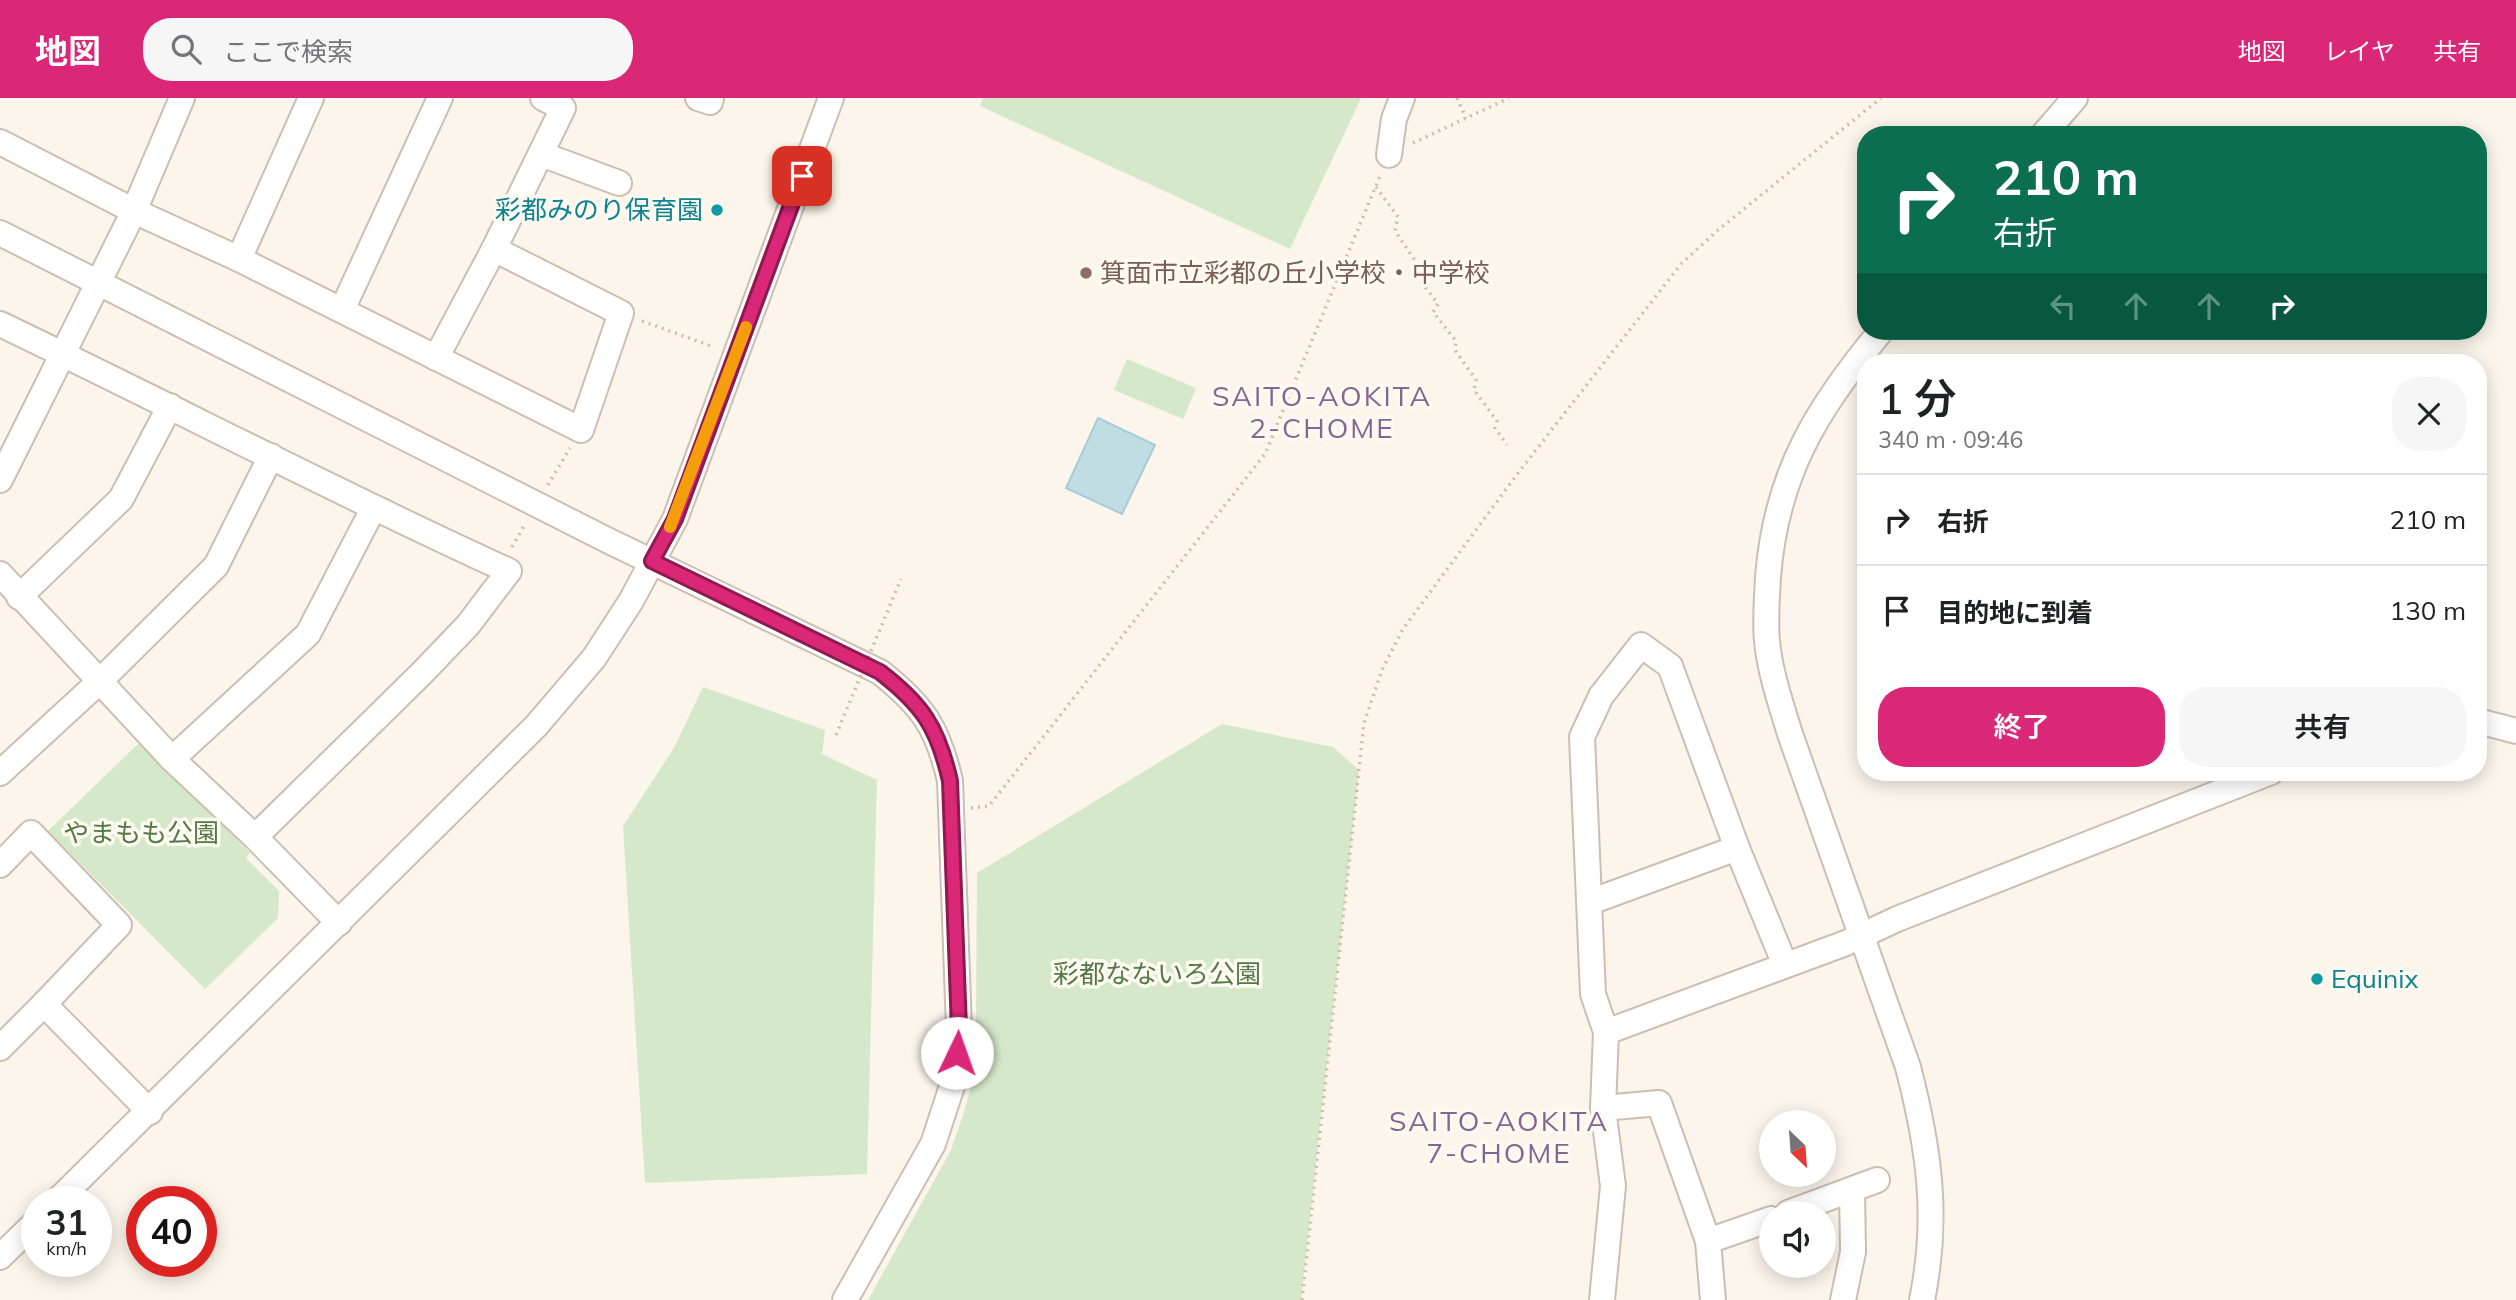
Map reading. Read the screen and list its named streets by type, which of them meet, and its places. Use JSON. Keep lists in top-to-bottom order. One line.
{"districts":["SAITO-AOKITA 2-CHOME","SAITO-AOKITA 7-CHOME"],"parks":["やまもも公園","彩都なないろ公園"],"places":["彩都みのり保育園","箕面市立彩都の丘小学校・中学校","Equinix"],"north":"bottom right","page":{"header":"地図","search":"ここで検索","nav":["地図","レイヤ","共有"],"turn":["210 m","右折"],"heading":["1 分","340 m · 09:46"],"list":[{"name":"右折","value":"210 m"},{"name":"目的地に到着","value":"130 m"}],"buttons":["終了","共有"],"speed":"31 km/h","limit":"40"}}
